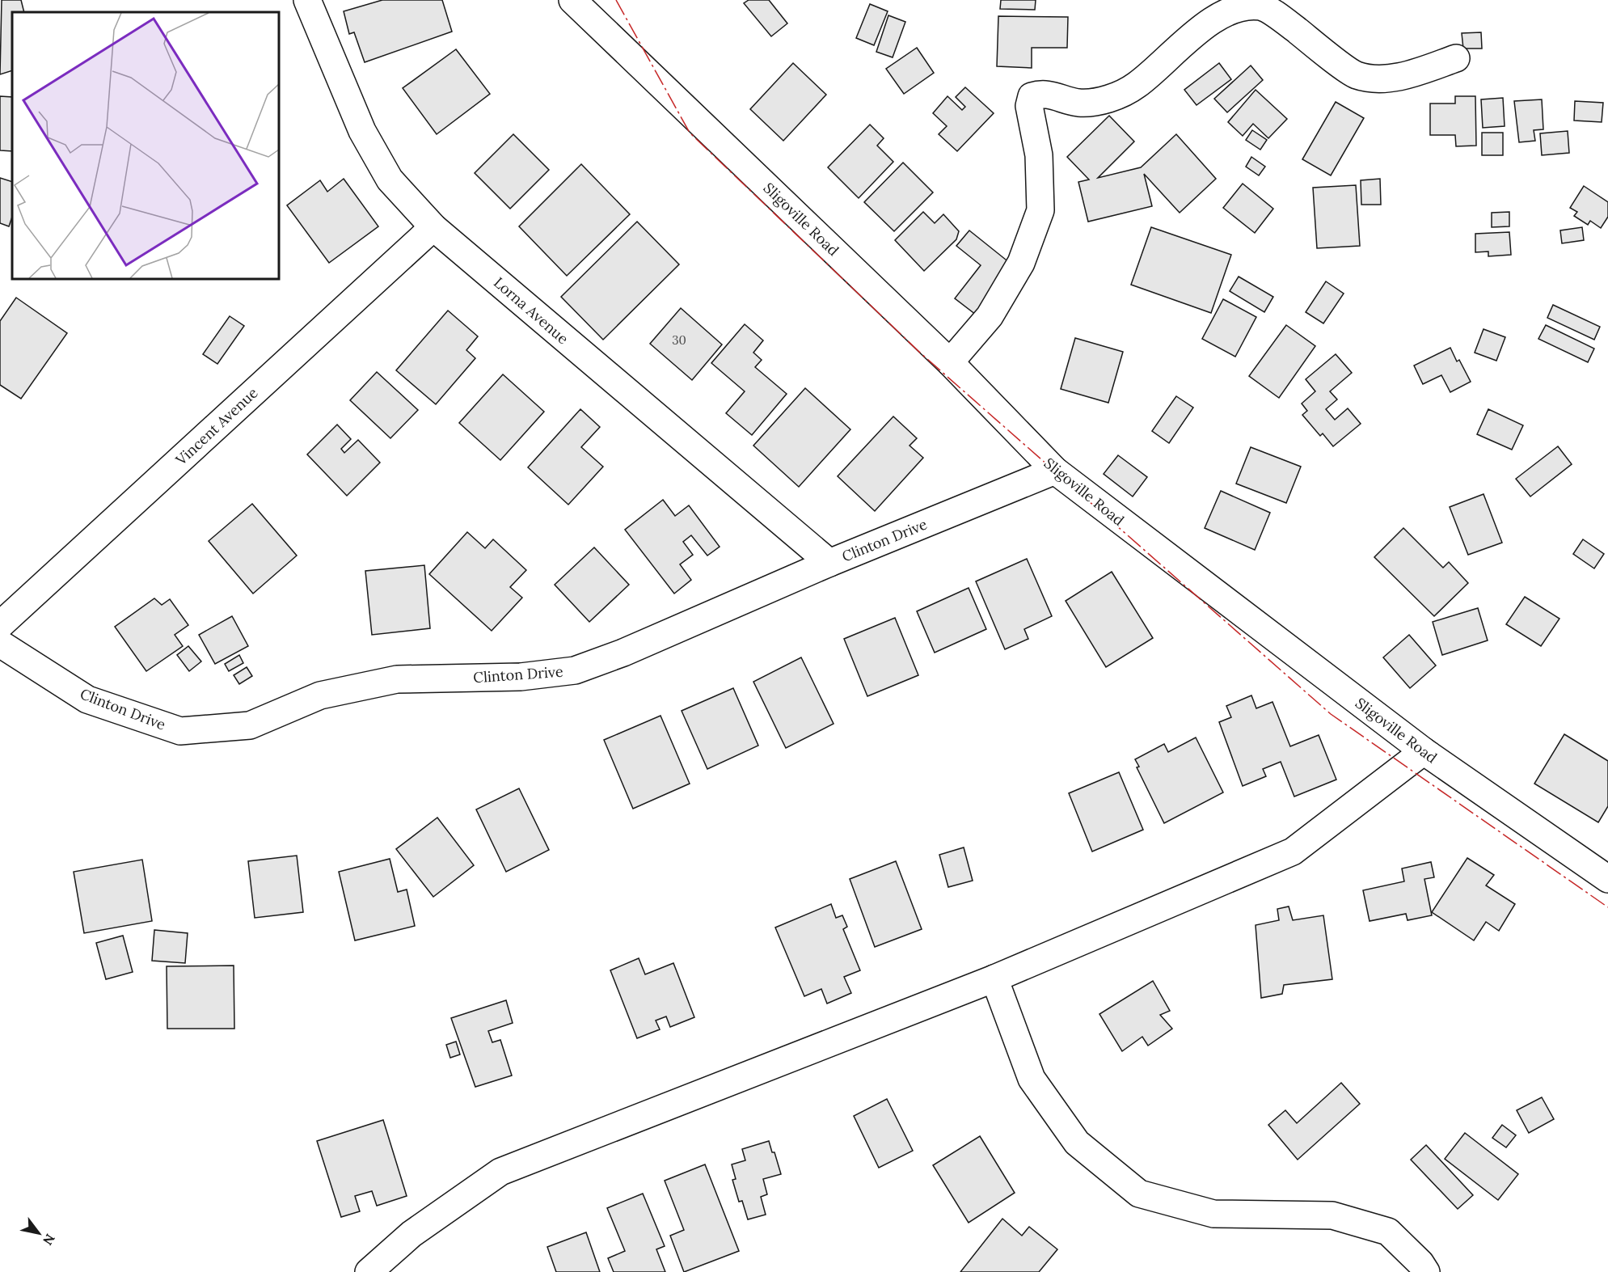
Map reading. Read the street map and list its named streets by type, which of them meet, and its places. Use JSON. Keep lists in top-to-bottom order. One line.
{"streets":{"street":["Sligoville Road","Lorna Avenue","Vincent Avenue","Clinton Drive"]},"crossings":[["Sligoville Road","Clinton Drive"],["Lorna Avenue","Vincent Avenue"],["Lorna Avenue","Clinton Drive"]],"house_numbers":["30"],"north":"bottom right"}
